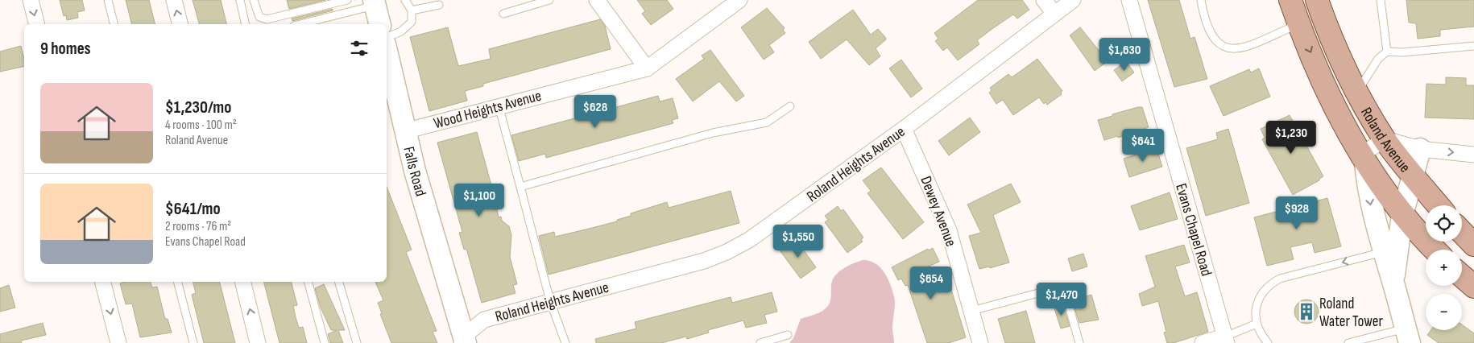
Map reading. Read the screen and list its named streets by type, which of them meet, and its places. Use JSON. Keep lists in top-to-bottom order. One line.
{"streets":{"main road":["Roland Avenue","Falls Road"],"street":["Wood Heights Avenue","Roland Heights Avenue","Dewey Avenue","Evans Chapel Road"]},"crossings":[["Wood Heights Avenue","Falls Road"],["Roland Heights Avenue","Falls Road"],["Roland Heights Avenue","Dewey Avenue"]],"places":{"building":["Roland Water Tower"]},"page":{"heading":"9 homes","price":["$1,630","$628","$1,230","$641","$1,100","$928","$1,550","$654","$1,470"],"list":[{"name":"$1,230/mo","note":"4 rooms · 100 m² · Roland Avenue"},{"name":"$641/mo","note":"2 rooms · 76 m² · Evans Chapel Road"}],"map_buttons":["+","−"]}}
